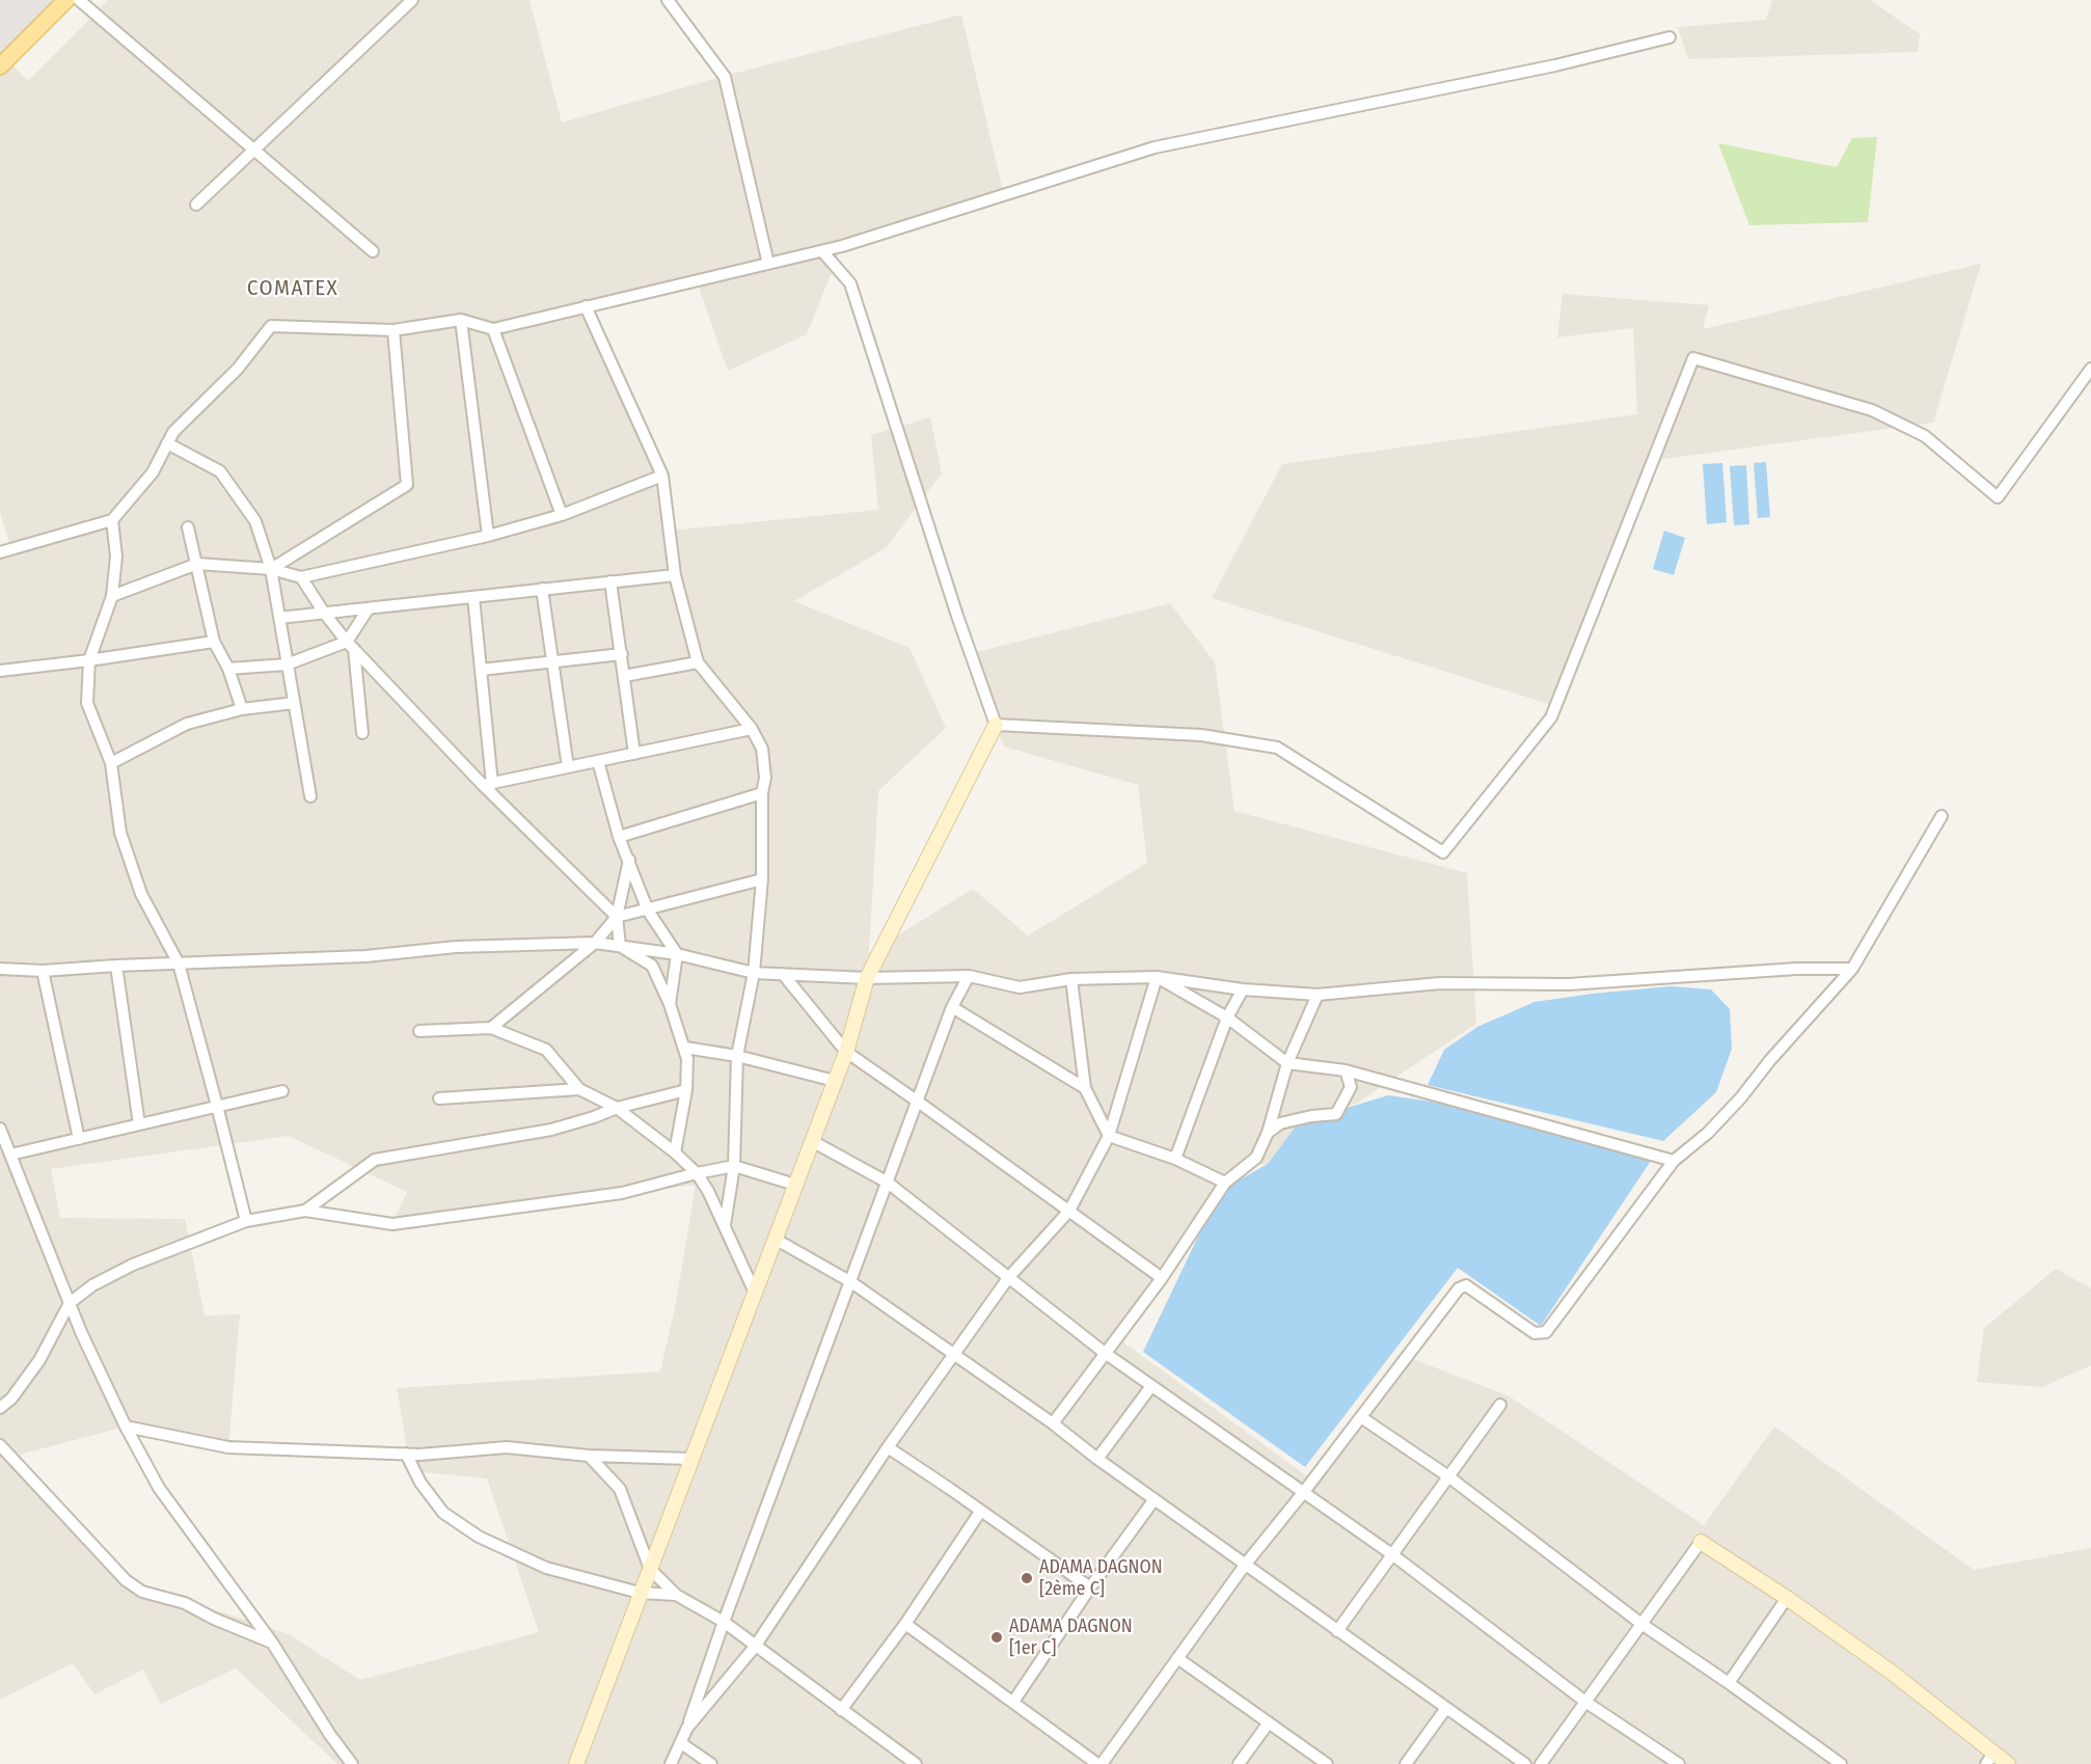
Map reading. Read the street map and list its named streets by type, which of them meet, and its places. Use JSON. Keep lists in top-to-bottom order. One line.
{"districts":["COMATEX"],"places":["ADAMA DAGNON [2ème C]","ADAMA DAGNON [1er C]"]}
